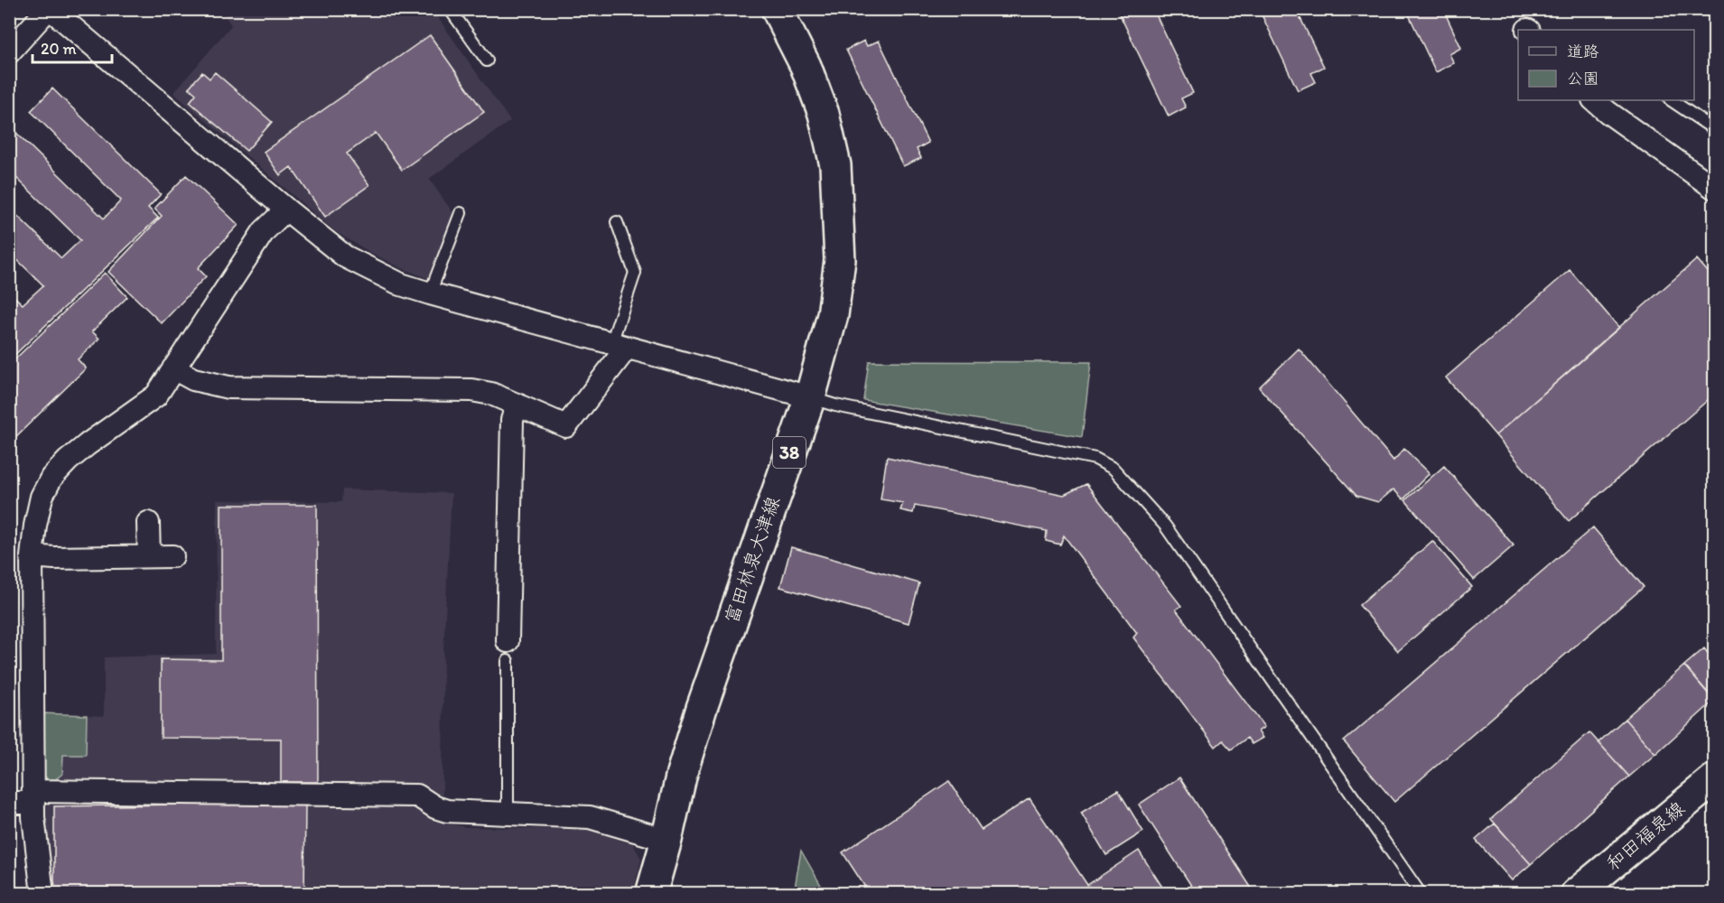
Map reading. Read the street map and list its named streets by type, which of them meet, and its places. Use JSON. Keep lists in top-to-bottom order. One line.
{"streets":{"main road":["38","富田林泉大津線","和田福泉線"]},"legend":["道路","公園"],"scale_bar":"20 m"}
